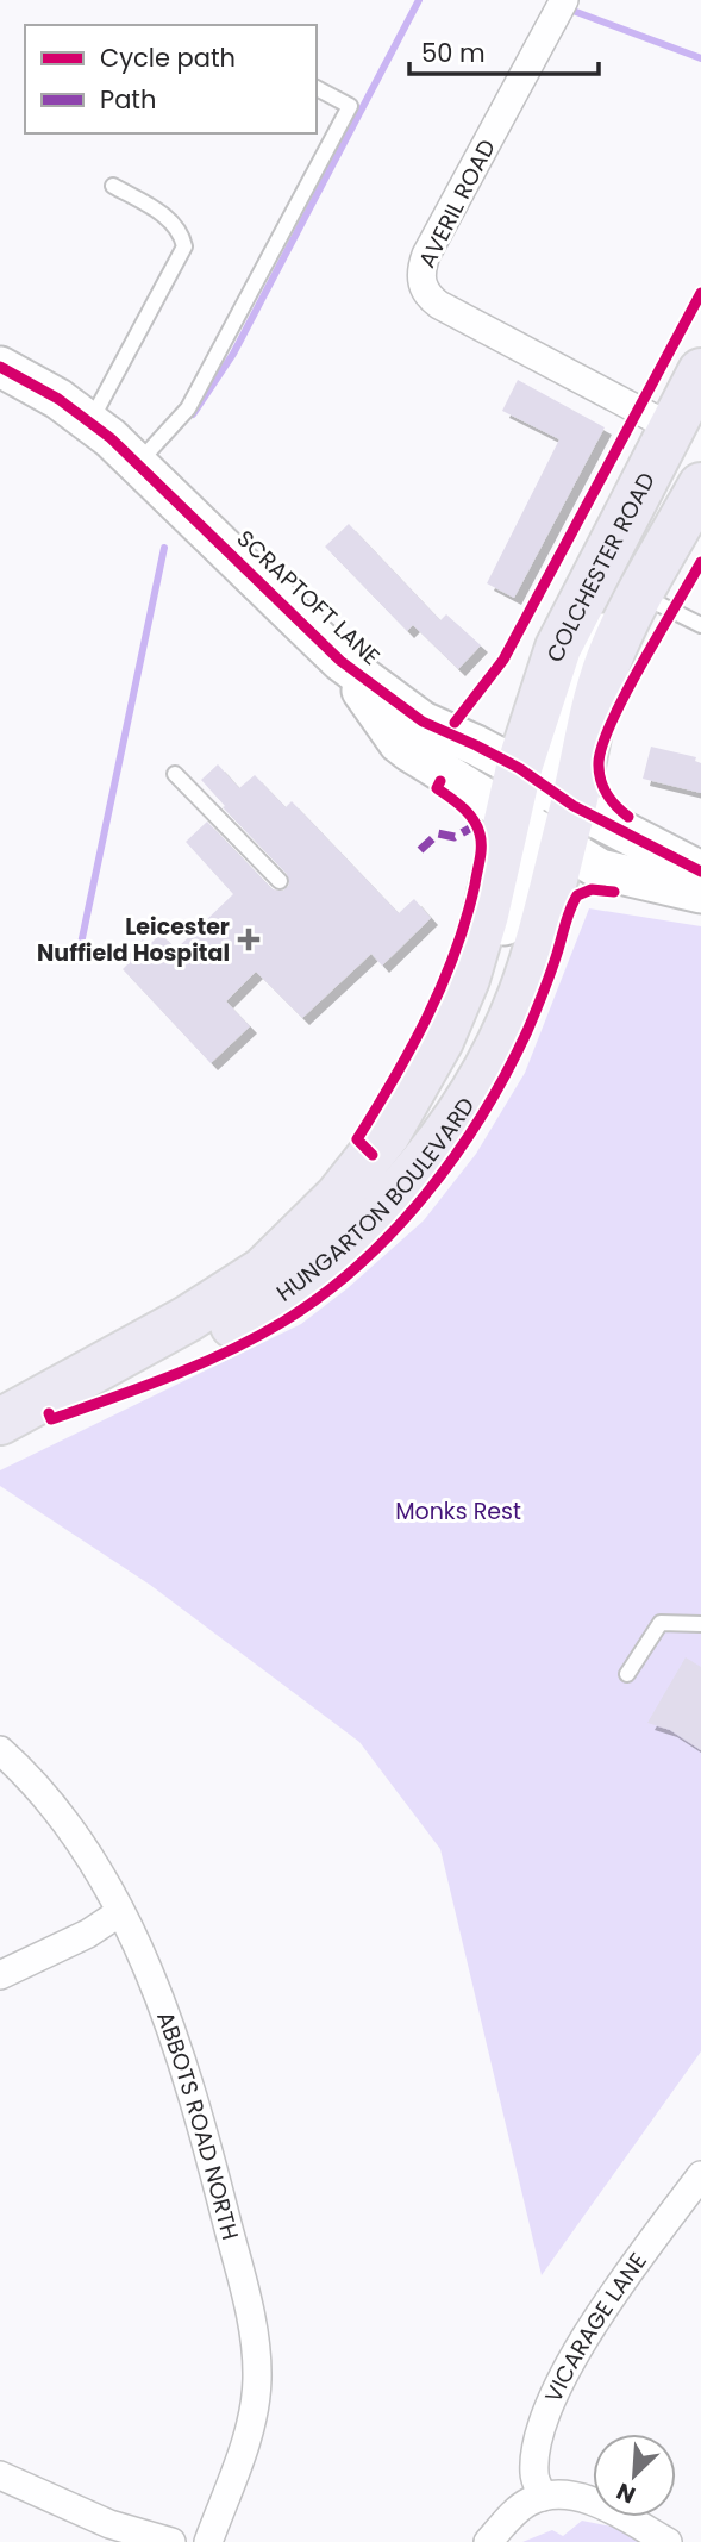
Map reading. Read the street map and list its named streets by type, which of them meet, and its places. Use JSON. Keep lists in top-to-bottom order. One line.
{"streets":{"highway":["COLCHESTER ROAD","HUNGARTON BOULEVARD"],"street":["AVERIL ROAD","SCRAPTOFT LANE","ABBOTS ROAD NORTH","VICARAGE LANE"]},"crossings":[["AVERIL ROAD","COLCHESTER ROAD"],["COLCHESTER ROAD","SCRAPTOFT LANE"],["COLCHESTER ROAD","HUNGARTON BOULEVARD"],["SCRAPTOFT LANE","HUNGARTON BOULEVARD"]],"parks":["Monks Rest"],"places":{"health":["Leicester Nuffield Hospital"]},"legend":["Cycle path","Path"],"scale_bar":"50 m","north":"bottom left"}
